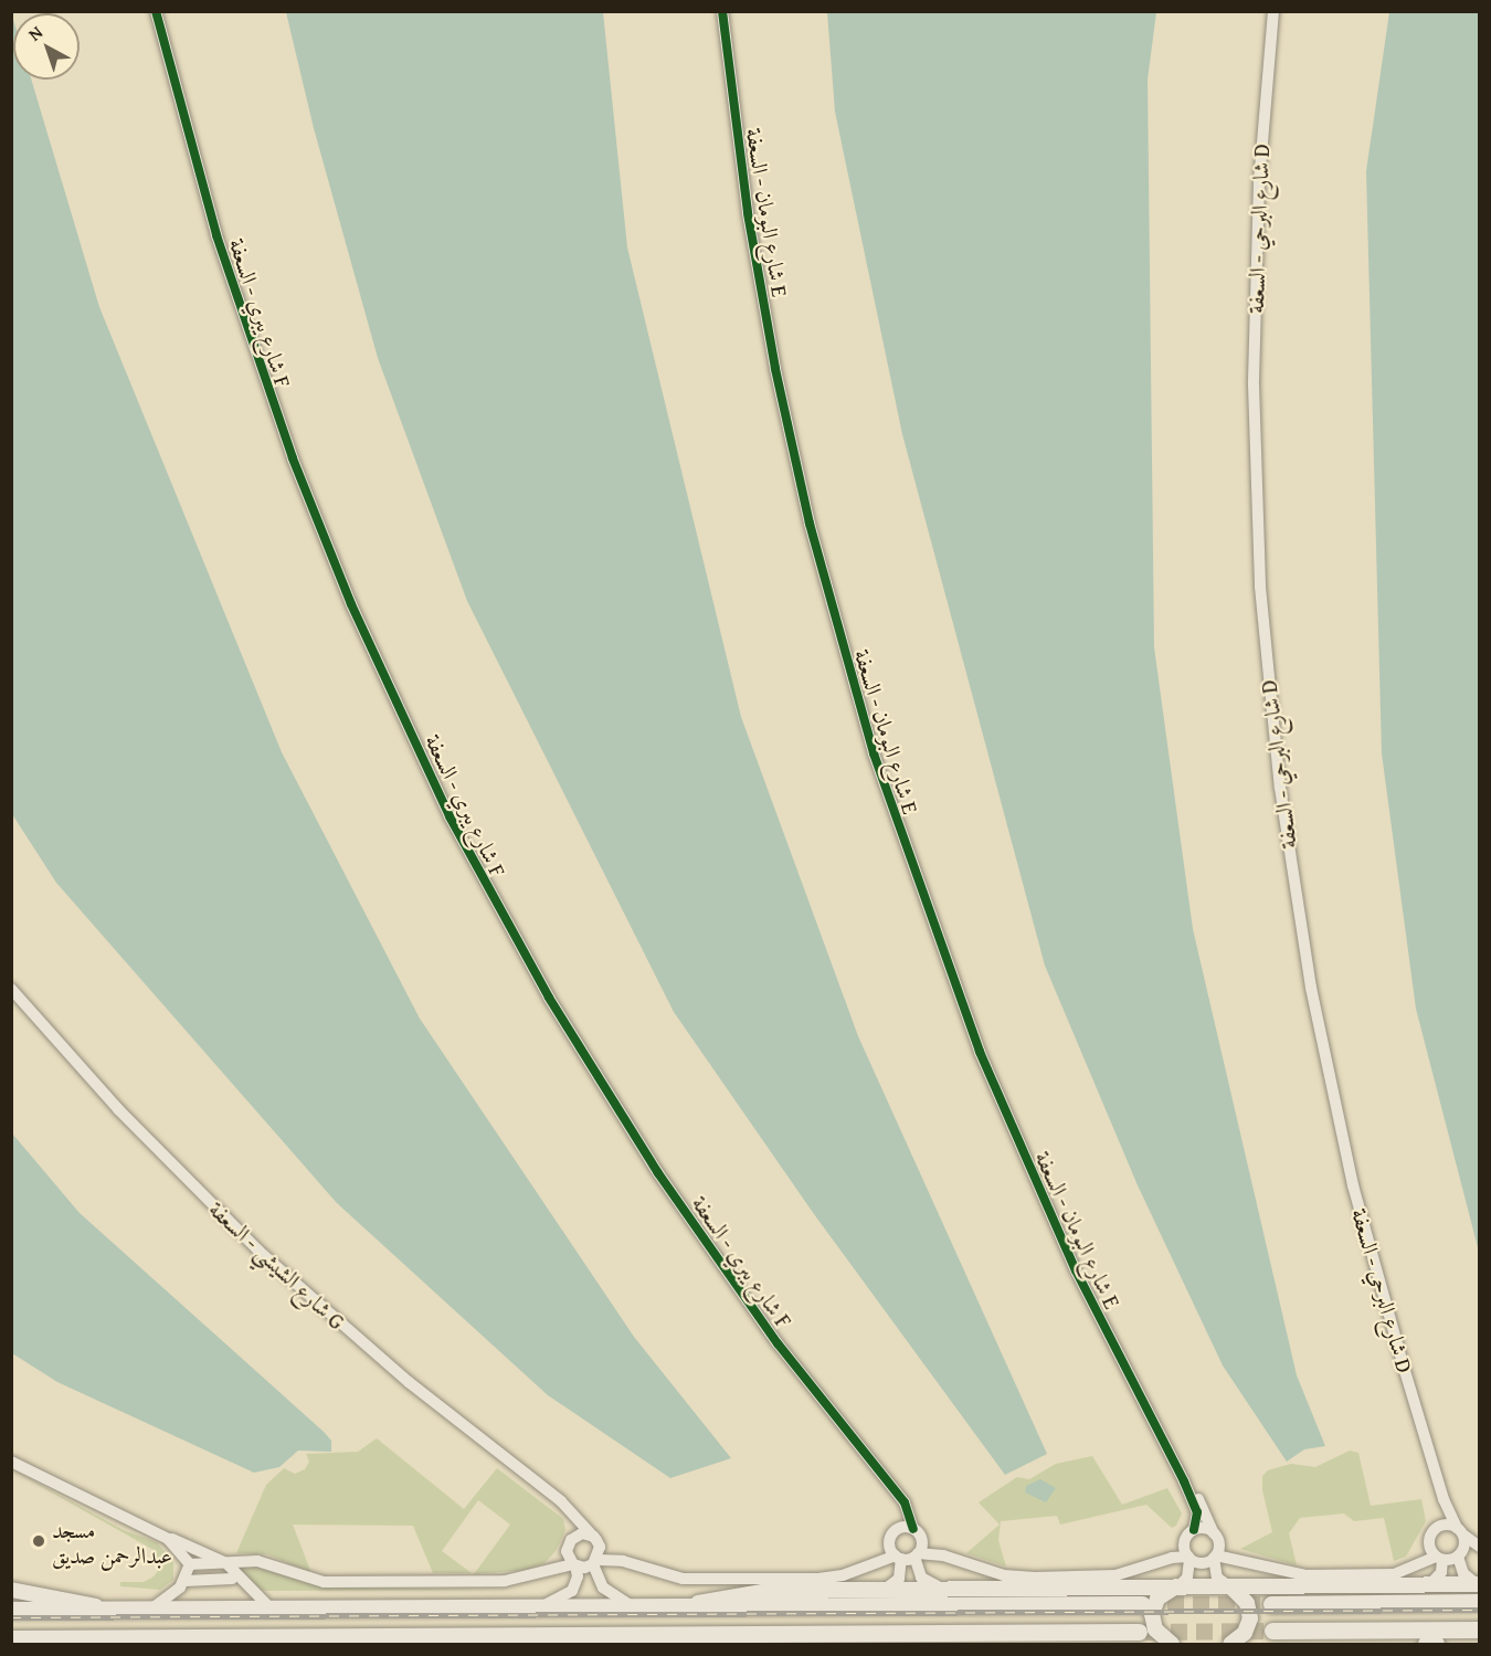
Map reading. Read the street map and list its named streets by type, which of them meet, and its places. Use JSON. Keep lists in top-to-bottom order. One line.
{"streets":{"street":["شارع البومان - السعفة E","شارع البرحي - السعفة D","شارع يبري - السعفة F","شارع الشيشي - السعفة G"]},"places":["مسجد عبدالرحمن صديق"],"north":"top left"}
